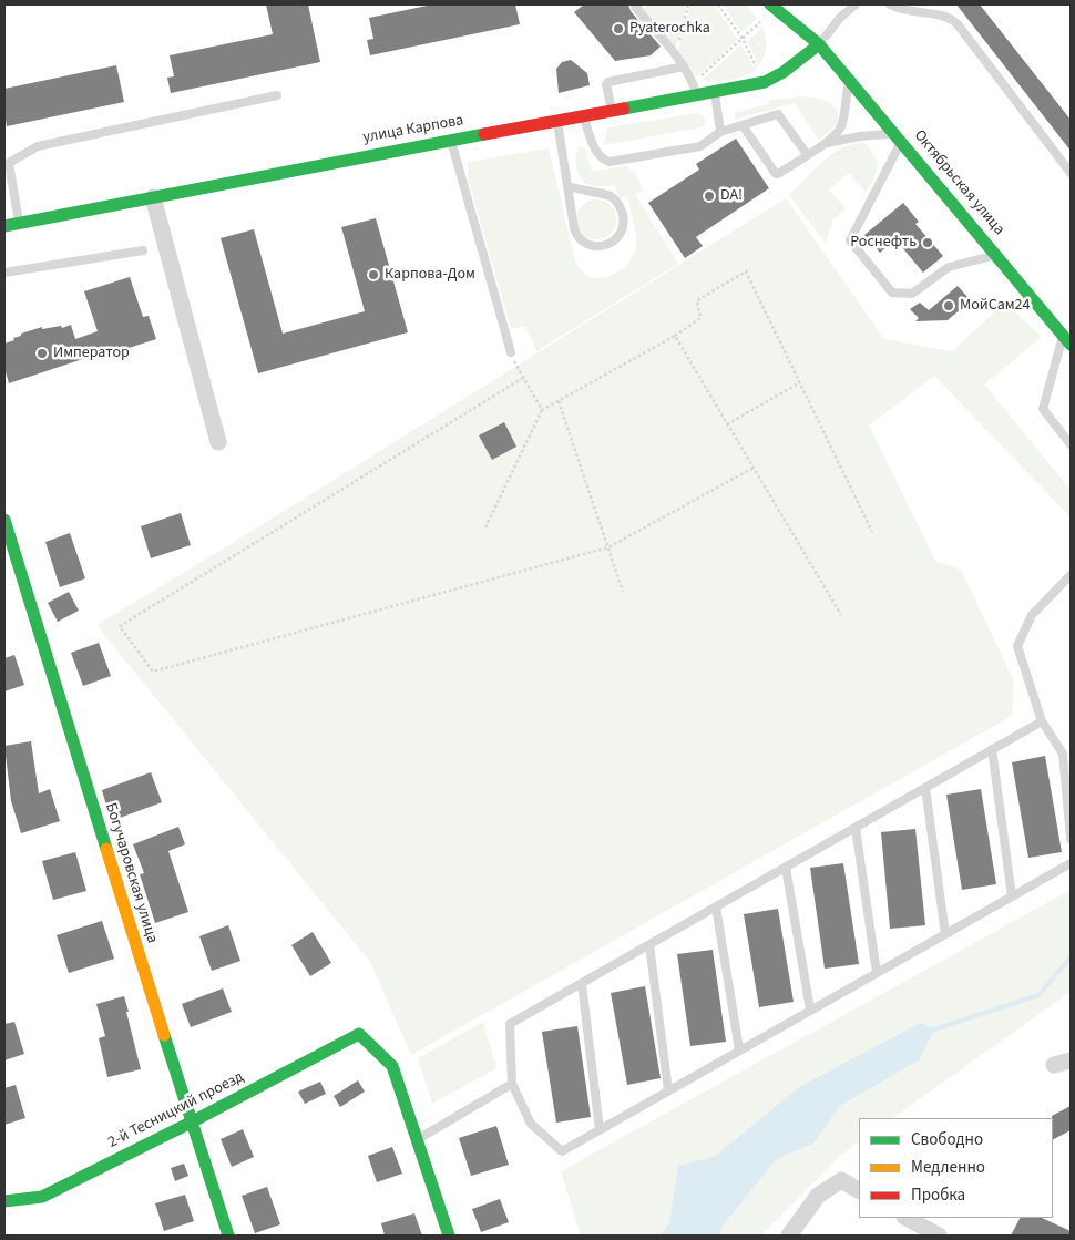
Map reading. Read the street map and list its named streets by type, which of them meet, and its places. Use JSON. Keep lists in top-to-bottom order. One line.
{"streets":{"street":["улица Карпова","Октябрьская улица","Богучаровская улица","2-й Тесницкий проезд"]},"crossings":[["улица Карпова","Октябрьская улица"],["Богучаровская улица","2-й Тесницкий проезд"]],"places":["Pyaterochka","DA!","Роснефть","Карпова-Дом","МойСам24","Император"],"legend":["Свободно","Медленно","Пробка"]}
